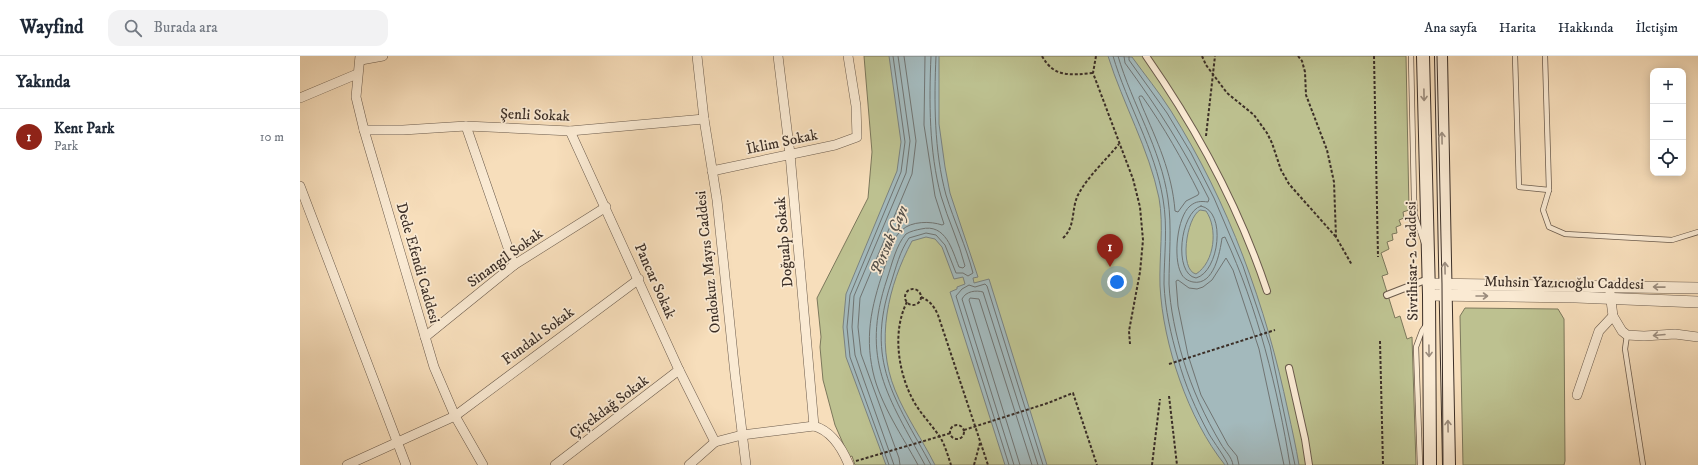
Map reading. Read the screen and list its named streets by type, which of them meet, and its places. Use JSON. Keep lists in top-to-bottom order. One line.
{"streets":{"main road":["Sivrihisar-2 Caddesi"],"street":["Şenli Sokak","İklim Sokak","Doğualp Sokak","Sinangil Sokak","Ondokuz Mayıs Caddesi","Dede Efendi Caddesi","Pancar Sokak","Muhsin Yazıcıoğlu Caddesi","Fundalı Sokak","Çiçekdağ Sokak"]},"crossings":[["Şenli Sokak","Ondokuz Mayıs Caddesi"],["Şenli Sokak","Dede Efendi Caddesi"],["Şenli Sokak","Pancar Sokak"],["İklim Sokak","Doğualp Sokak"],["İklim Sokak","Ondokuz Mayıs Caddesi"],["Sinangil Sokak","Dede Efendi Caddesi"],["Sinangil Sokak","Pancar Sokak"],["Sivrihisar-2 Caddesi","Muhsin Yazıcıoğlu Caddesi"],["Dede Efendi Caddesi","Fundalı Sokak"],["Pancar Sokak","Fundalı Sokak"],["Pancar Sokak","Çiçekdağ Sokak"]],"water":["Porsuk Çayı"],"page":{"header":"Wayfind","search":"Burada ara","nav":["Ana sayfa","Harita","Hakkında","İletişim"],"heading":"Yakında","map_buttons":["+","−"],"list":[{"mark":"1","name":"Kent Park","note":"Park","value":"10 m"}],"pins":"1"}}
